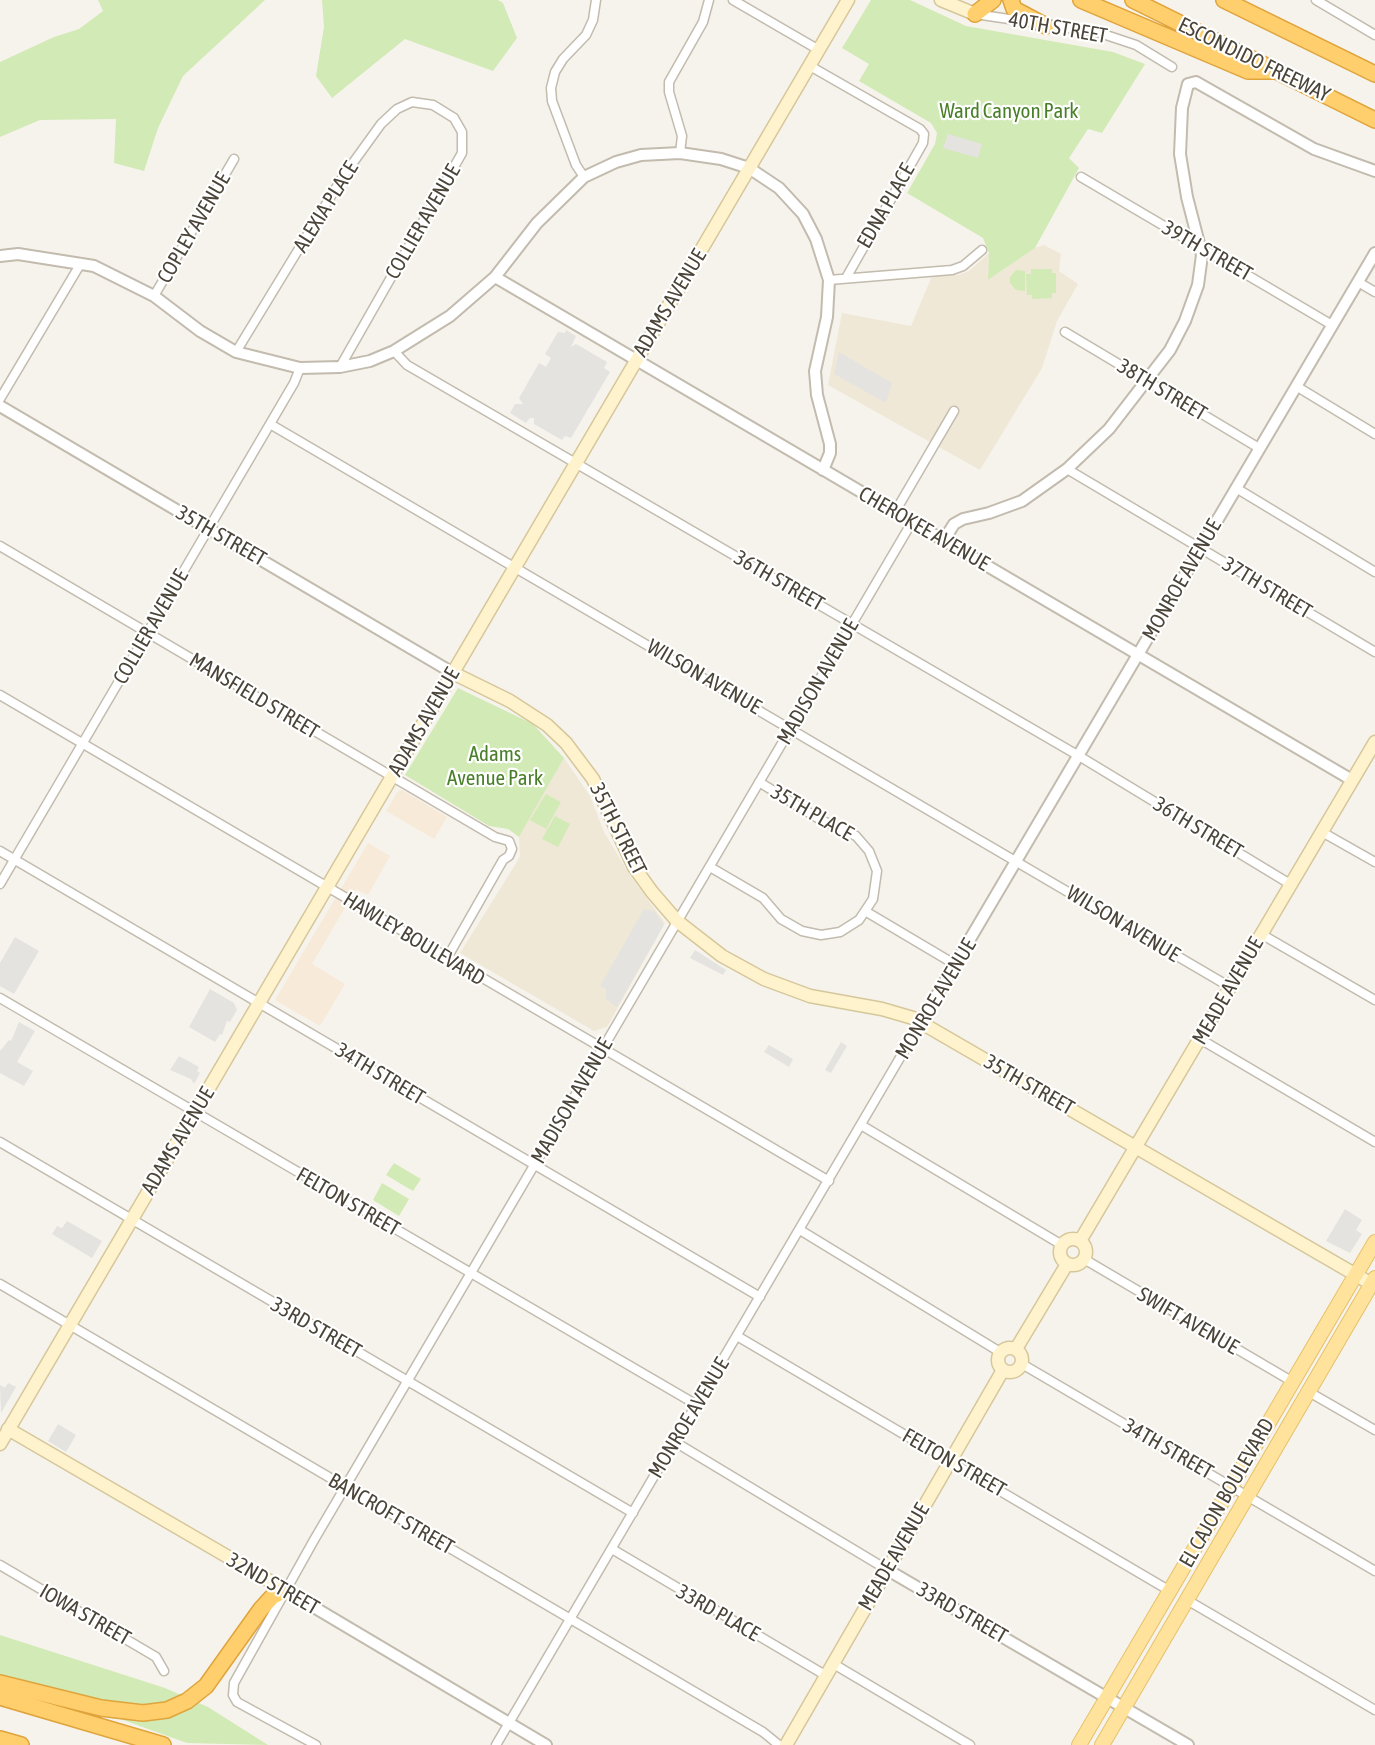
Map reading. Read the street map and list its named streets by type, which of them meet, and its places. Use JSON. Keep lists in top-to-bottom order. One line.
{"streets":{"highway":["ESCONDIDO FREEWAY"],"main road":["40TH STREET","ADAMS AVENUE","35TH STREET","MEADE AVENUE","EL CAJON BOULEVARD","32ND STREET"],"street":["EDNA PLACE","ALEXIA PLACE","COLLIER AVENUE","COPLEY AVENUE","39TH STREET","38TH STREET","CHEROKEE AVENUE","MONROE AVENUE","36TH STREET","37TH STREET","WILSON AVENUE","MADISON AVENUE","MANSFIELD STREET","35TH PLACE","HAWLEY BOULEVARD","34TH STREET","FELTON STREET","SWIFT AVENUE","33RD STREET","BANCROFT STREET","33RD PLACE","IOWA STREET"]},"crossings":[["EDNA PLACE","ADAMS AVENUE"],["ALEXIA PLACE","COLLIER AVENUE"],["COLLIER AVENUE","35TH STREET"],["COLLIER AVENUE","WILSON AVENUE"],["COLLIER AVENUE","MANSFIELD STREET"],["COLLIER AVENUE","HAWLEY BOULEVARD"],["COLLIER AVENUE","34TH STREET"],["39TH STREET","MONROE AVENUE"],["ADAMS AVENUE","CHEROKEE AVENUE"],["ADAMS AVENUE","35TH STREET"],["ADAMS AVENUE","36TH STREET"],["ADAMS AVENUE","WILSON AVENUE"],["ADAMS AVENUE","MANSFIELD STREET"],["ADAMS AVENUE","HAWLEY BOULEVARD"],["ADAMS AVENUE","34TH STREET"],["ADAMS AVENUE","FELTON STREET"],["ADAMS AVENUE","33RD STREET"],["ADAMS AVENUE","BANCROFT STREET"],["ADAMS AVENUE","32ND STREET"],["38TH STREET","MONROE AVENUE"],["CHEROKEE AVENUE","MONROE AVENUE"],["CHEROKEE AVENUE","MADISON AVENUE"],["CHEROKEE AVENUE","MEADE AVENUE"],["35TH STREET","MONROE AVENUE"],["35TH STREET","MADISON AVENUE"],["35TH STREET","MEADE AVENUE"],["35TH STREET","EL CAJON BOULEVARD"],["MONROE AVENUE","36TH STREET"],["MONROE AVENUE","37TH STREET"],["MONROE AVENUE","WILSON AVENUE"],["MONROE AVENUE","HAWLEY BOULEVARD"],["MONROE AVENUE","34TH STREET"],["MONROE AVENUE","FELTON STREET"],["MONROE AVENUE","33RD STREET"],["MONROE AVENUE","BANCROFT STREET"],["MONROE AVENUE","32ND STREET"],["MONROE AVENUE","33RD PLACE"],["36TH STREET","MADISON AVENUE"],["36TH STREET","MEADE AVENUE"],["WILSON AVENUE","MADISON AVENUE"],["WILSON AVENUE","MEADE AVENUE"],["MADISON AVENUE","35TH PLACE"],["MADISON AVENUE","HAWLEY BOULEVARD"],["MADISON AVENUE","34TH STREET"],["MADISON AVENUE","FELTON STREET"],["MADISON AVENUE","33RD STREET"],["MADISON AVENUE","BANCROFT STREET"],["MADISON AVENUE","32ND STREET"],["MANSFIELD STREET","HAWLEY BOULEVARD"],["MEADE AVENUE","34TH STREET"],["MEADE AVENUE","FELTON STREET"],["MEADE AVENUE","SWIFT AVENUE"],["MEADE AVENUE","33RD STREET"],["MEADE AVENUE","33RD PLACE"],["34TH STREET","EL CAJON BOULEVARD"],["FELTON STREET","EL CAJON BOULEVARD"],["SWIFT AVENUE","EL CAJON BOULEVARD"],["33RD STREET","EL CAJON BOULEVARD"]],"parks":["Ward Canyon Park","Adams Avenue Park"]}
